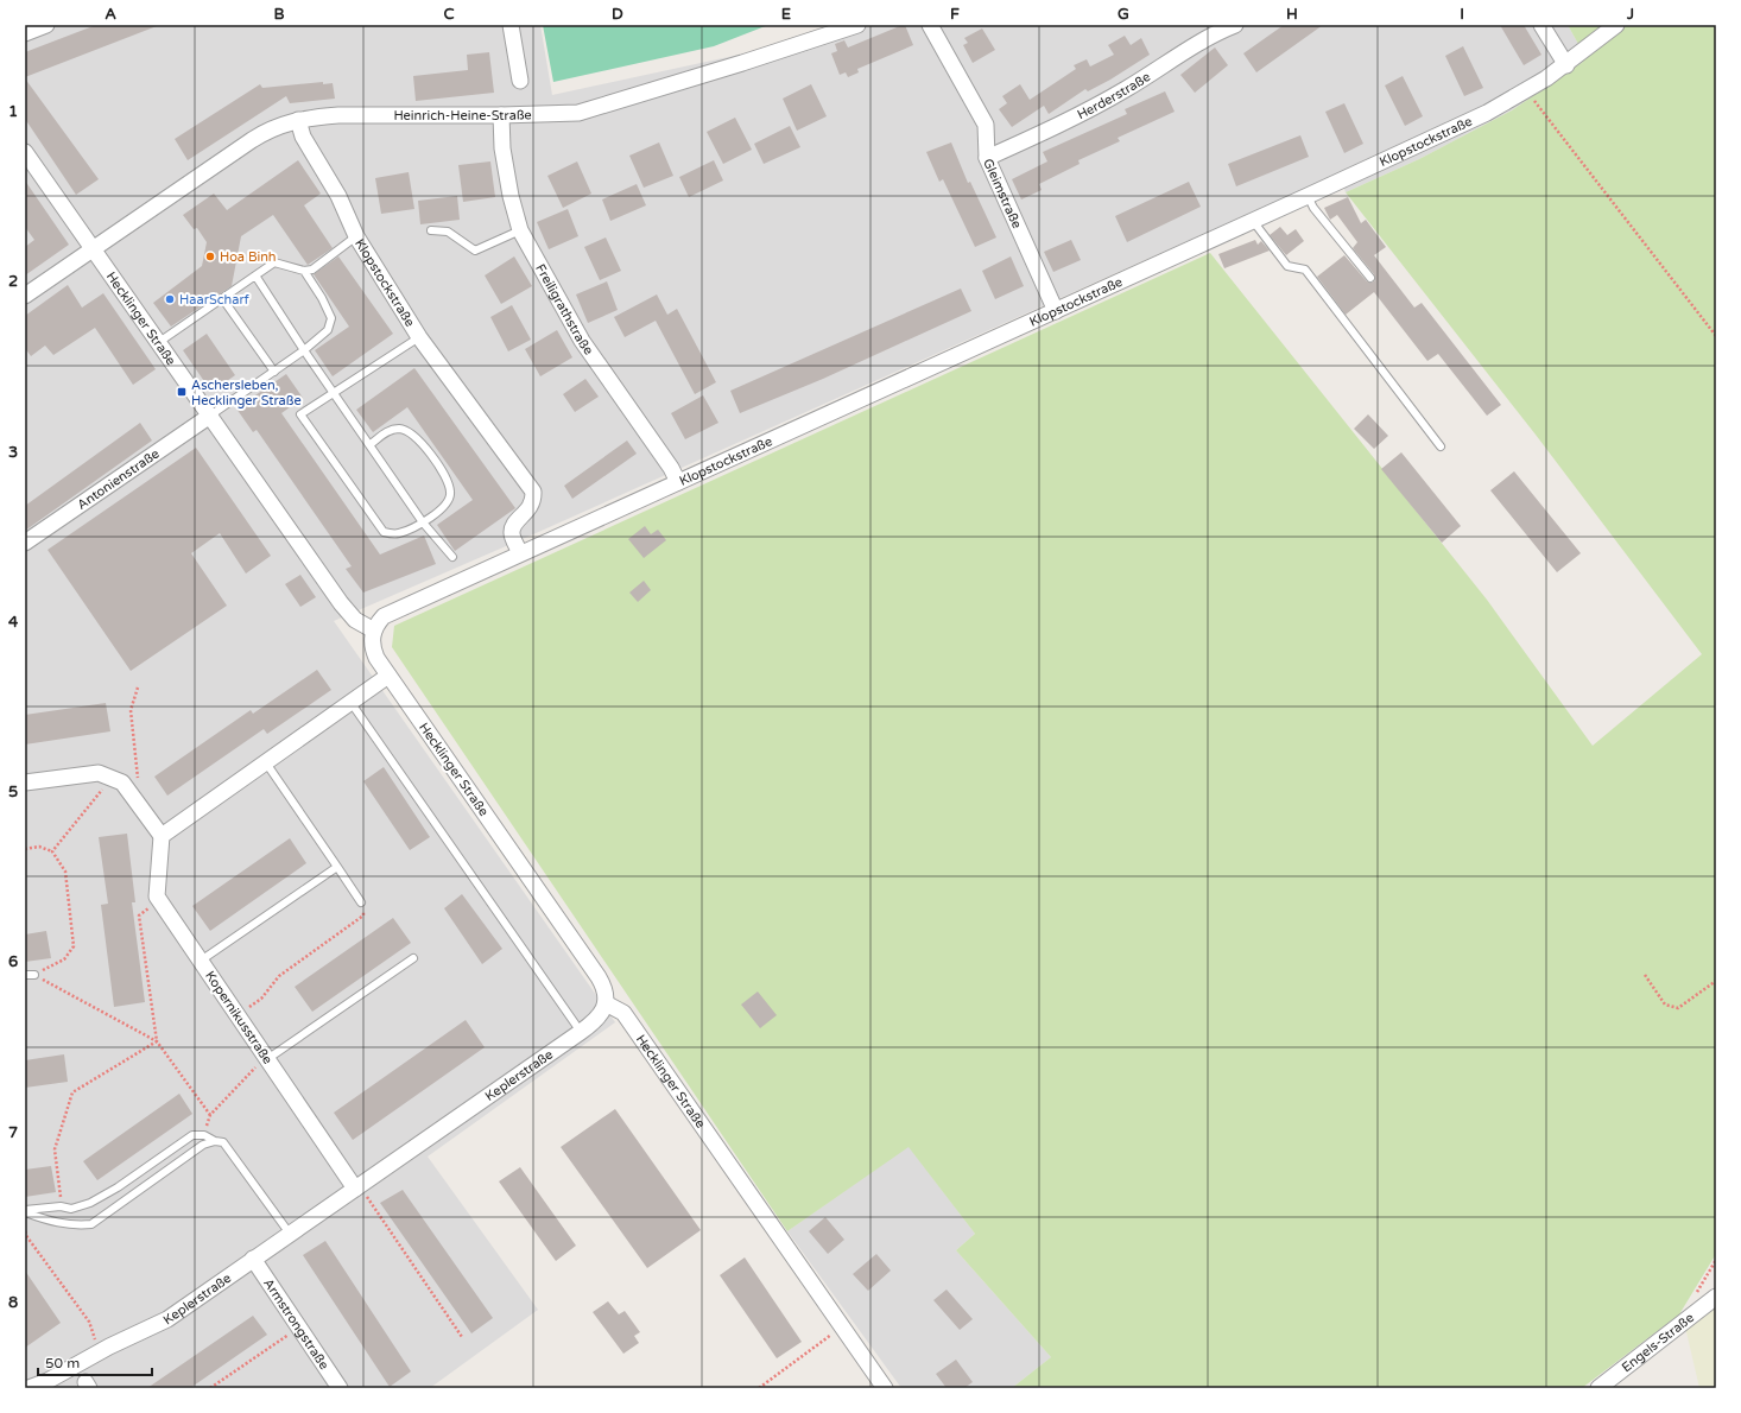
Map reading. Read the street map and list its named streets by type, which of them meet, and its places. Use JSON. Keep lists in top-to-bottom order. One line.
{"streets":{"street":["Herderstraße","Heinrich-Heine-Straße","Klopstockstraße","Gleimstraße","Freiligrathstraße","Hecklinger Straße","Antonienstraße","Kopernikusstraße","Keplerstraße","Armstrongstraße","Engels-Straße"]},"crossings":[["Herderstraße","Gleimstraße"],["Heinrich-Heine-Straße","Klopstockstraße"],["Heinrich-Heine-Straße","Freiligrathstraße"],["Heinrich-Heine-Straße","Hecklinger Straße"],["Klopstockstraße","Gleimstraße"],["Klopstockstraße","Freiligrathstraße"],["Klopstockstraße","Hecklinger Straße"],["Hecklinger Straße","Antonienstraße"],["Hecklinger Straße","Keplerstraße"],["Kopernikusstraße","Keplerstraße"],["Keplerstraße","Armstrongstraße"]],"places":{"other":["Hoa Binh","HaarScharf"],"transit":["Aschersleben, Hecklinger Straße"]},"scale_bar":"50 m","grid":{"columns":["A","B","C","D","E","F","G","H","I","J"],"rows":["1","2","3","4","5","6","7","8"]}}
